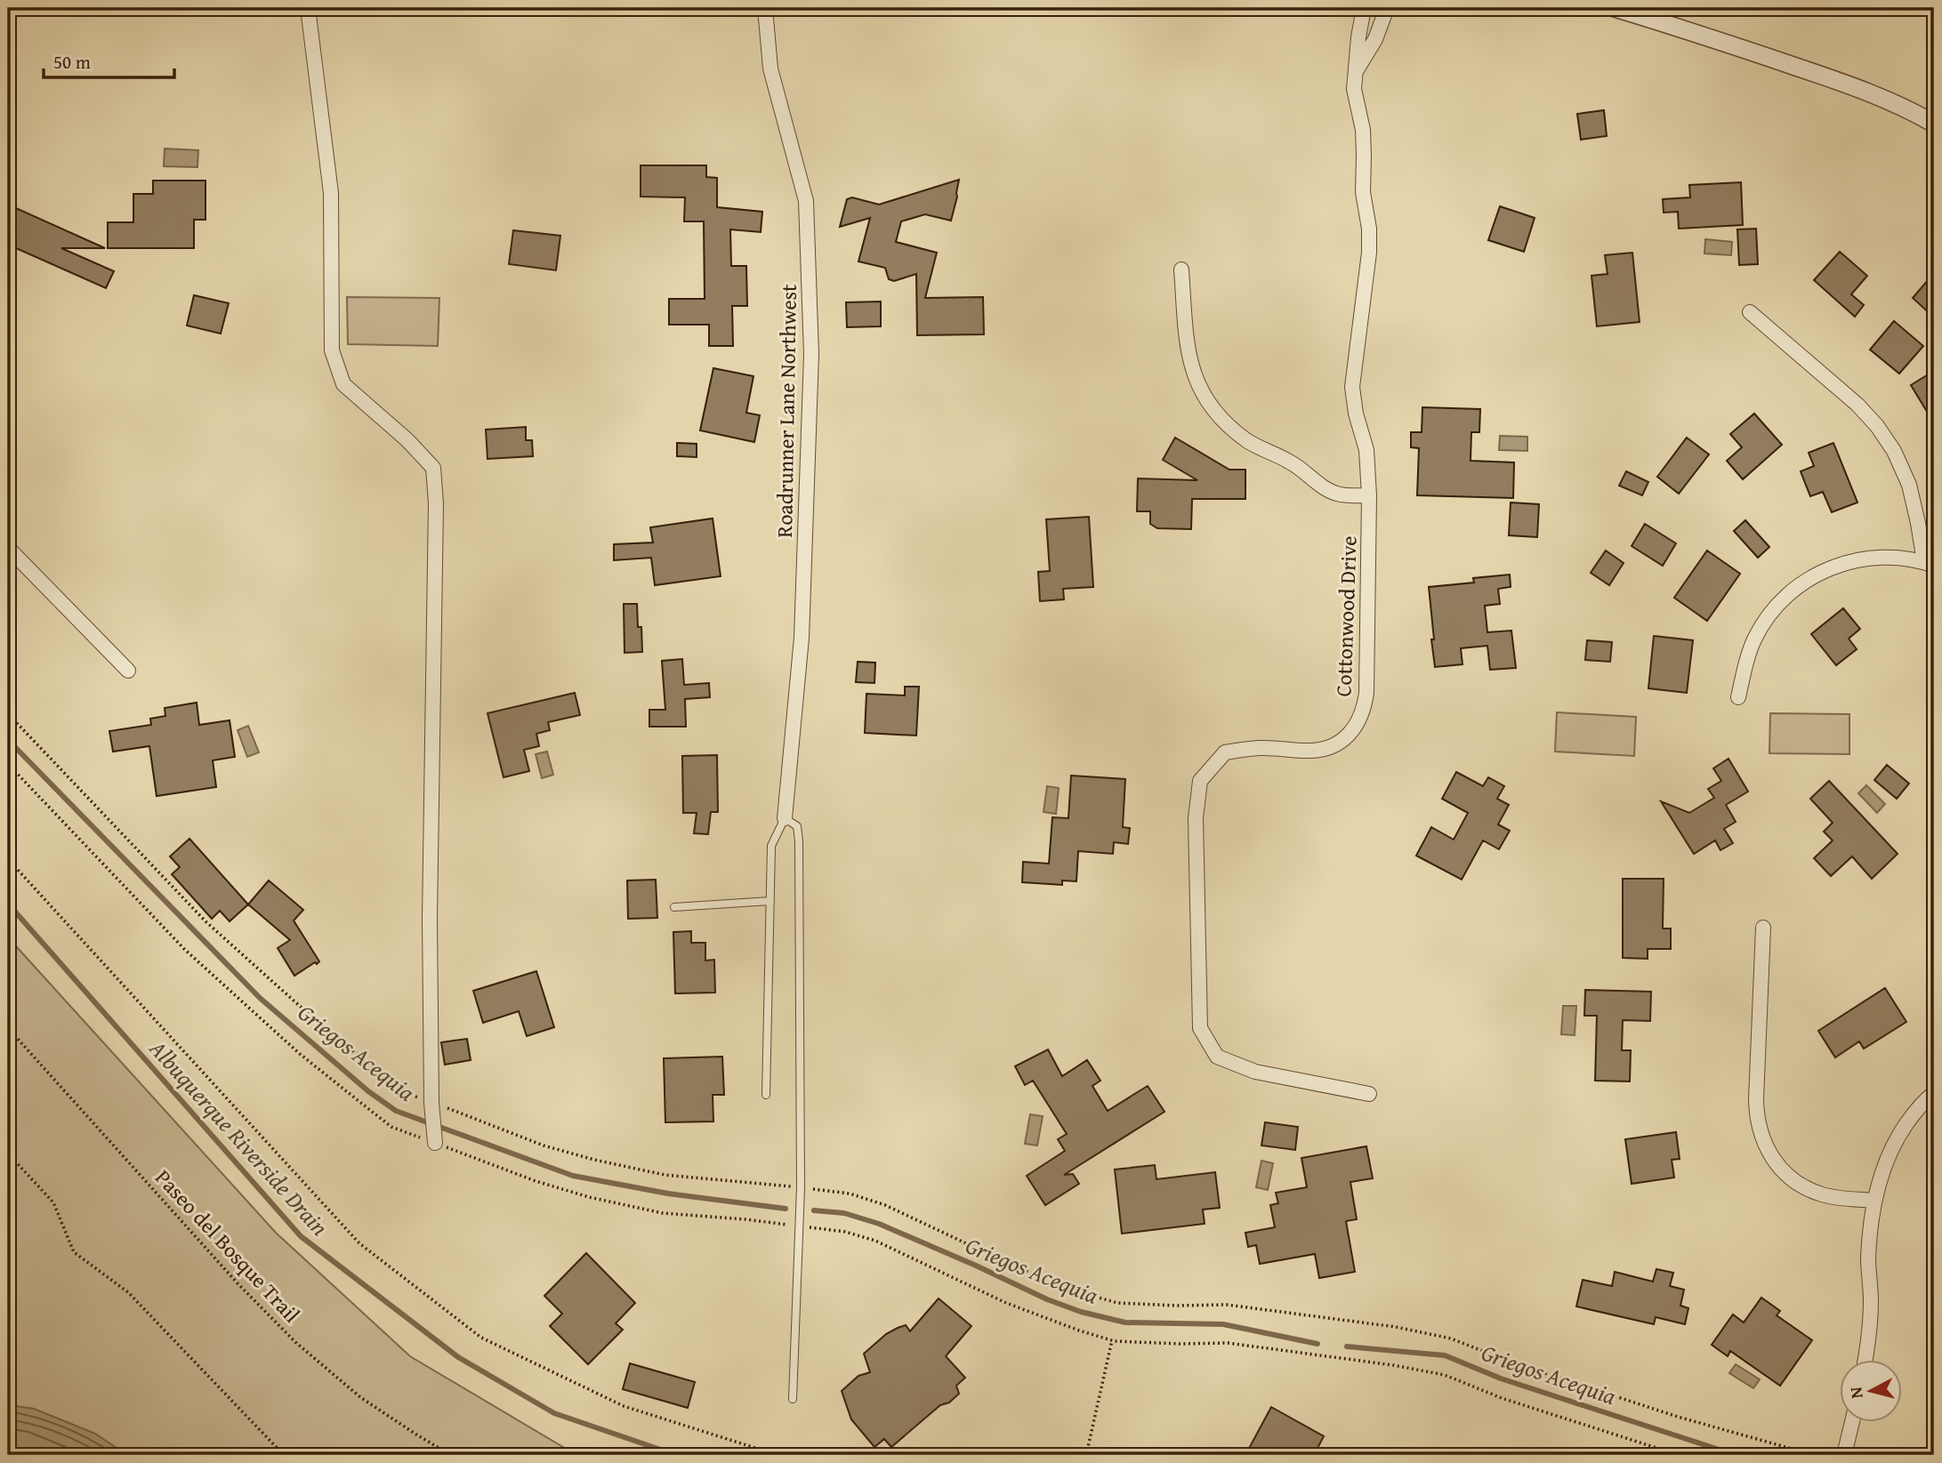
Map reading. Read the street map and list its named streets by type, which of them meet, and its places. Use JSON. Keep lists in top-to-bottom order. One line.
{"streets":{"street":["Roadrunner Lane Northwest","Cottonwood Drive"],"path":["Paseo del Bosque Trail"]},"water":["Griegos Acequia","Albuquerque Riverside Drain"],"scale_bar":"50 m","north":"left"}
